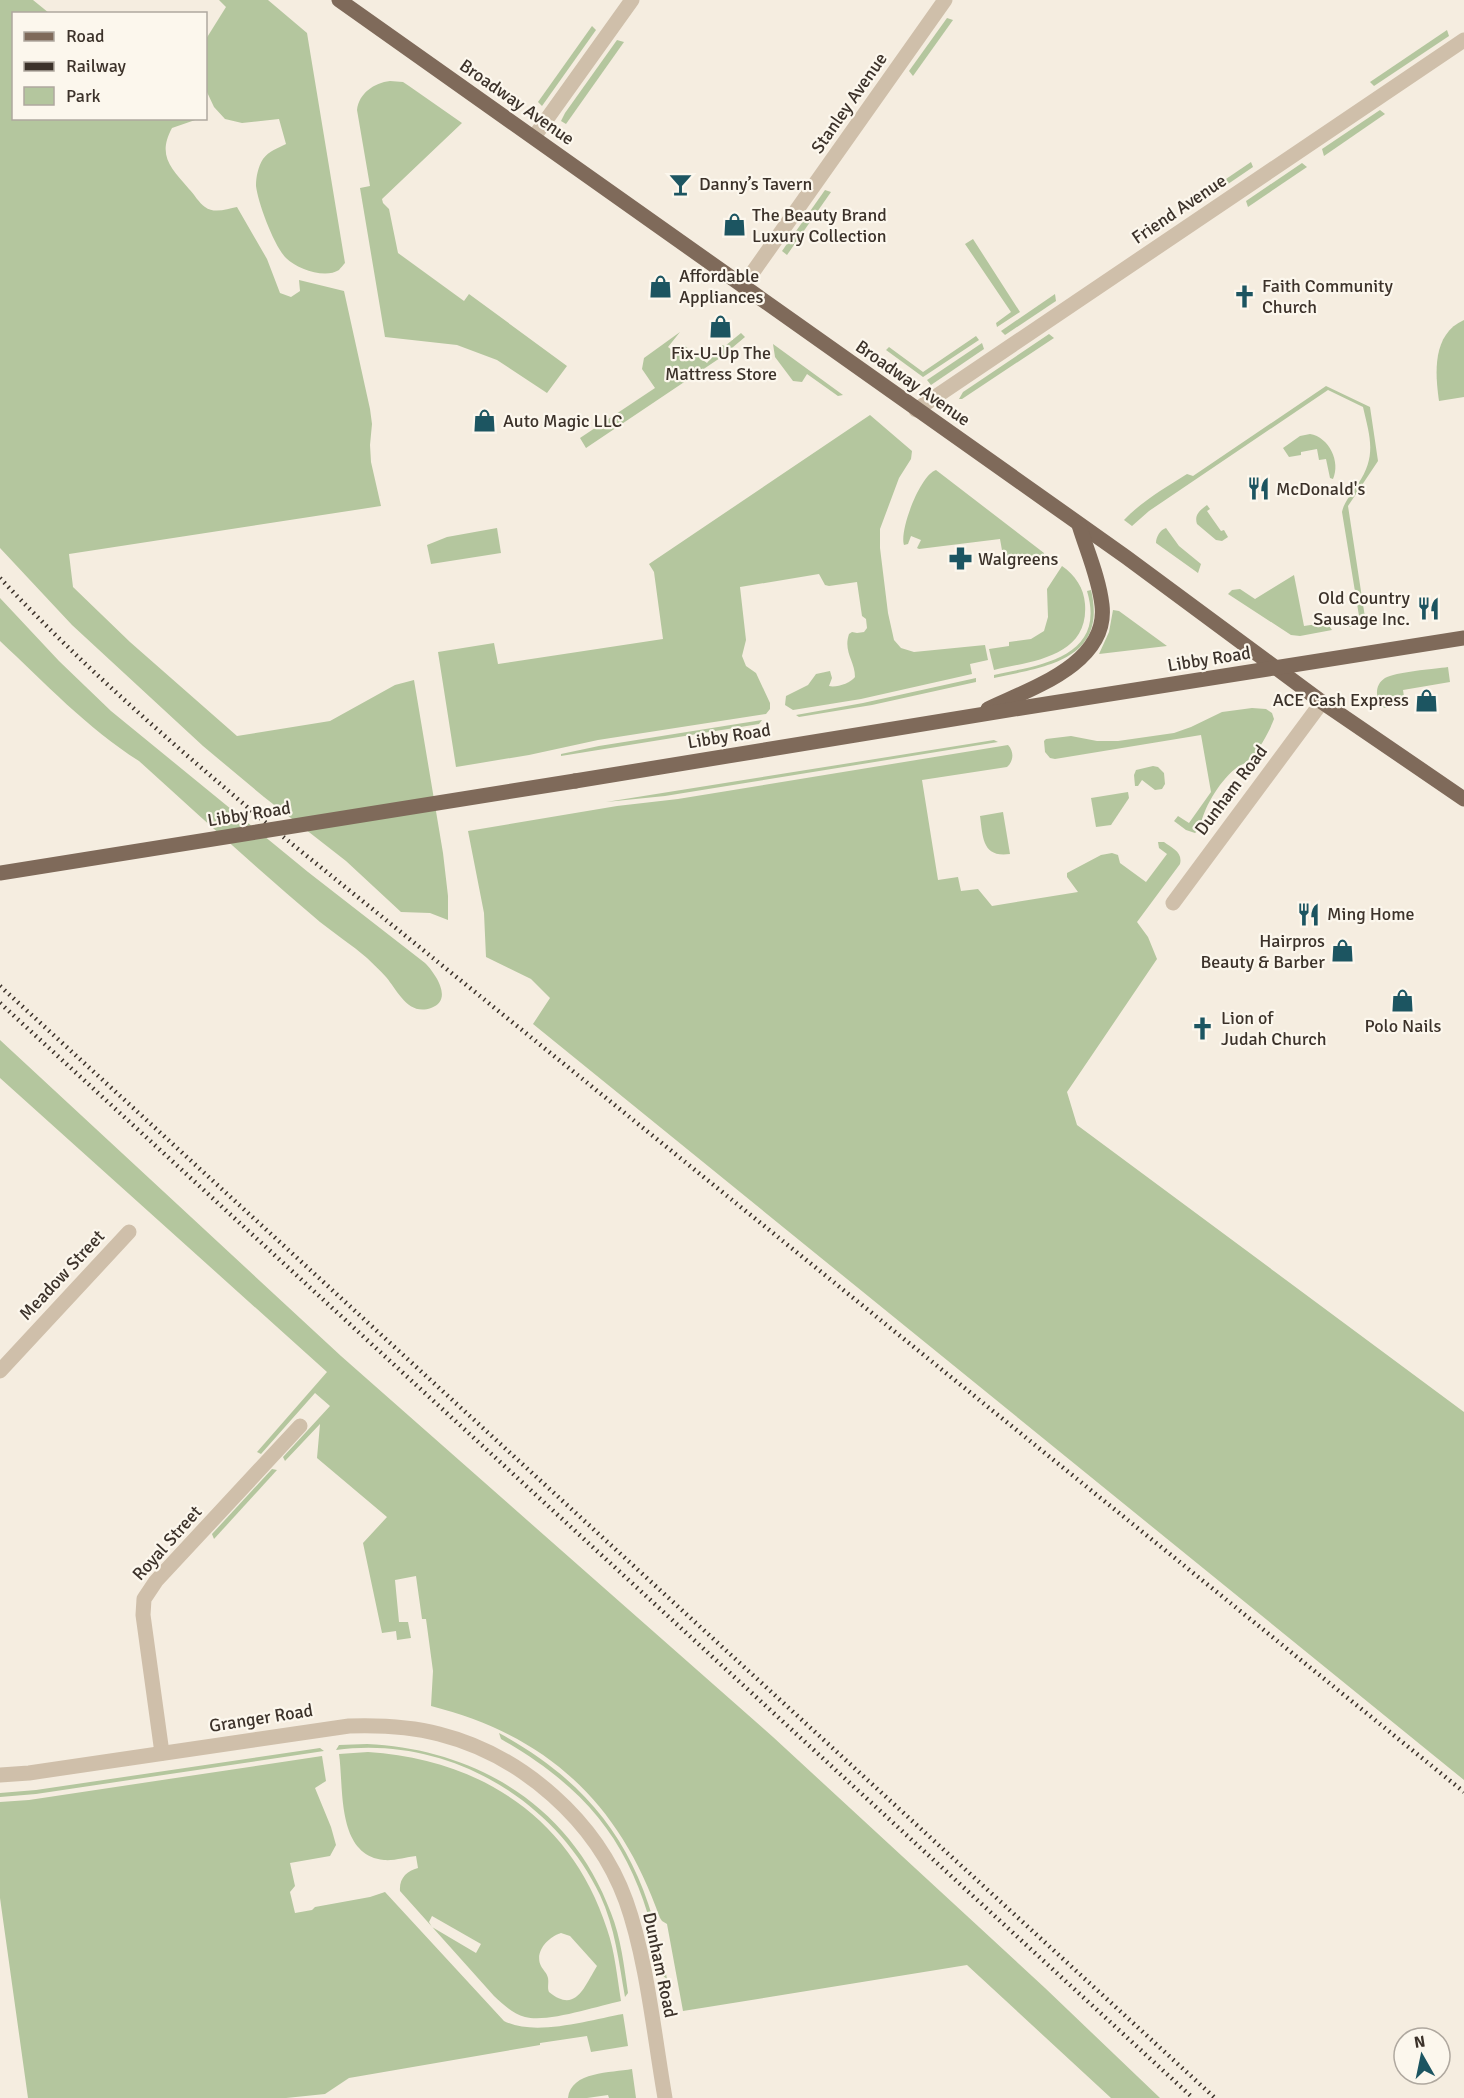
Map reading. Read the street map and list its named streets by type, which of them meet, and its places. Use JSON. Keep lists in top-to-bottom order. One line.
{"streets":{"main road":["Broadway Avenue","Libby Road"],"street":["Stanley Avenue","Friend Avenue","Dunham Road","Meadow Street","Royal Street","Granger Road"]},"crossings":[["Broadway Avenue","Stanley Avenue"],["Broadway Avenue","Friend Avenue"],["Broadway Avenue","Libby Road"],["Broadway Avenue","Dunham Road"],["Dunham Road","Granger Road"],["Royal Street","Granger Road"]],"places":{"bar":["Danny’s Tavern"],"shop":["The Beauty Brand Luxury Collection","Affordable Appliances","Fix-U-Up The Mattress Store","Auto Magic LLC","ACE Cash Express","Hairpros Beauty & Barber","Polo Nails"],"church":["Faith Community Church","Lion of Judah Church"],"restaurant":["McDonald's","Old Country Sausage Inc.","Ming Home"],"pharmacy":["Walgreens"]},"legend":["Road","Railway","Park"],"north":"top"}
